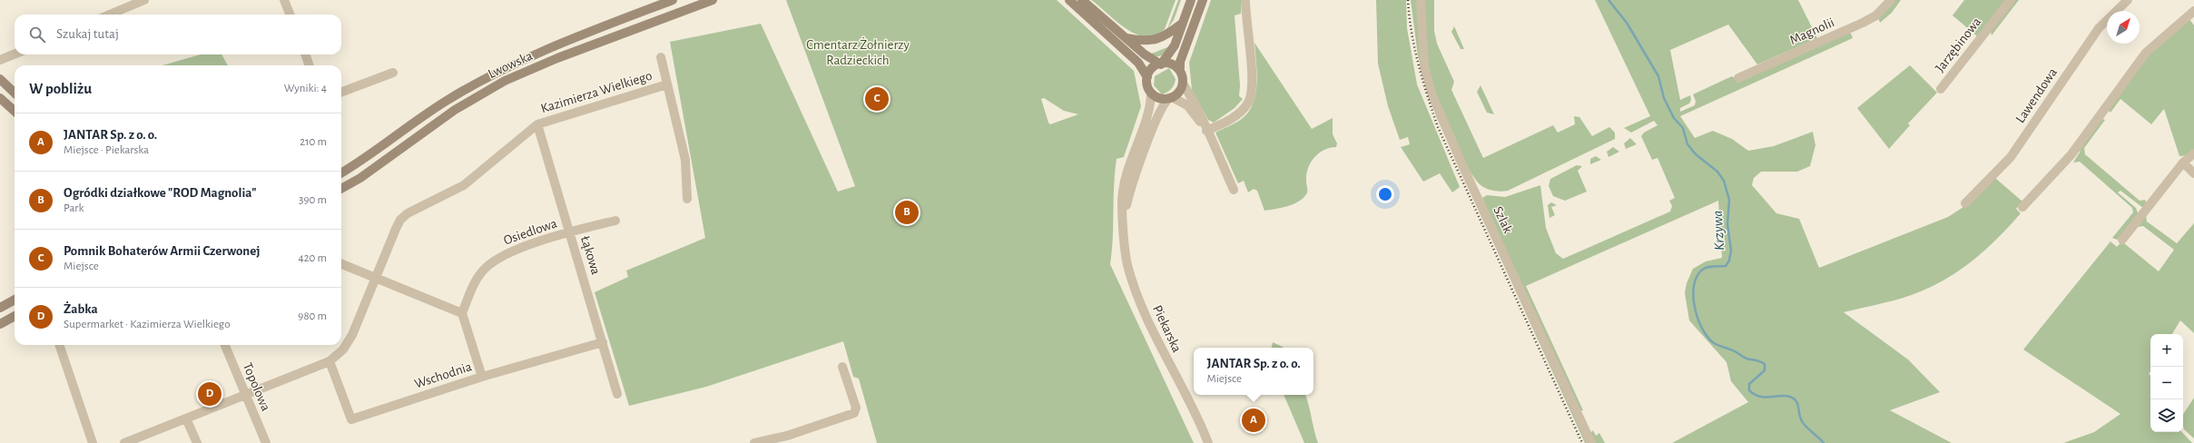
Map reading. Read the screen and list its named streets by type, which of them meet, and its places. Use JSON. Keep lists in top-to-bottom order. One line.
{"streets":{"main road":["Lwowska"],"street":["Magnolii","Jarzębinowa","Kazimierza Wielkiego","Lawendowa","Szlak","Osiedlowa","Łąkowa","Piekarska","Wschodnia","Topolowa"]},"crossings":[["Kazimierza Wielkiego","Łąkowa"],["Kazimierza Wielkiego","Wschodnia"],["Kazimierza Wielkiego","Topolowa"],["Osiedlowa","Łąkowa"],["Łąkowa","Wschodnia"]],"water":["Krzywa"],"parks":["Cmentarz Żołnierzy Radzieckich"],"north":"top right","page":{"search":"Szukaj tutaj","heading":["W pobliżu","Wyniki: 4"],"pins":["C","B","D","A"],"list":[{"mark":"A","name":"JANTAR Sp. z o. o.","note":"Miejsce · Piekarska","value":"210 m"},{"mark":"B","name":"Ogródki działkowe \"ROD Magnolia\"","note":"Park","value":"390 m"},{"mark":"C","name":"Pomnik Bohaterów Armii Czerwonej","note":"Miejsce","value":"420 m"},{"mark":"D","name":"Żabka","note":"Supermarket · Kazimierza Wielkiego","value":"980 m"}],"map_buttons":["+","−"],"popup":["JANTAR Sp. z o. o.","Miejsce"]}}
